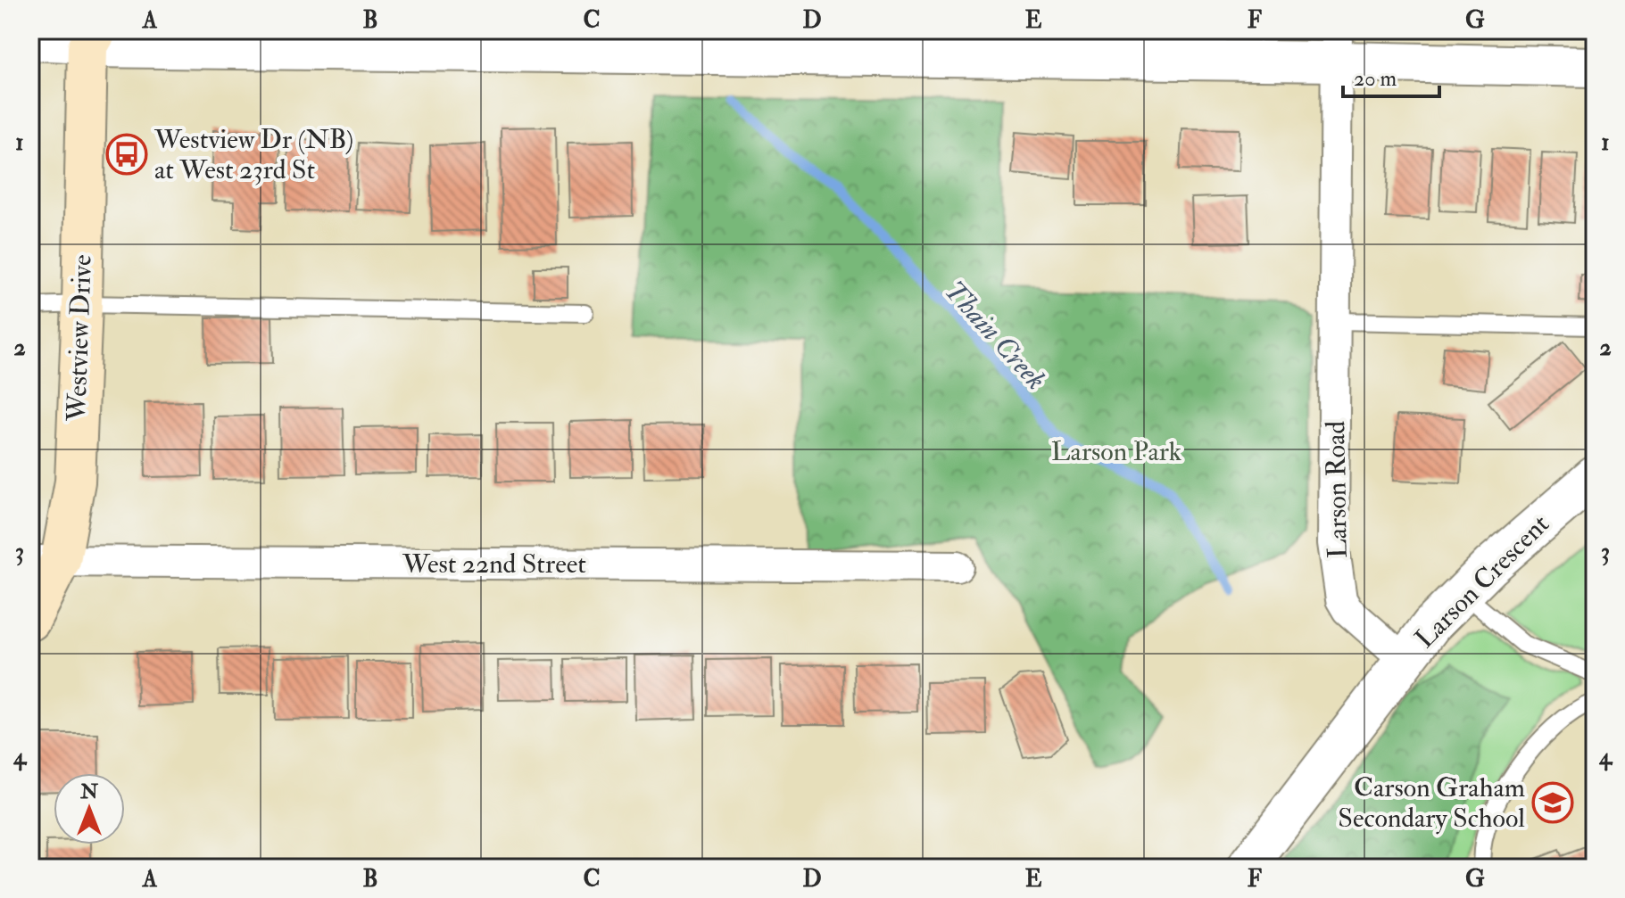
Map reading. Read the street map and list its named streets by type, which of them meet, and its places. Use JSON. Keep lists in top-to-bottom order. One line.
{"streets":{"main road":["Westview Drive"],"street":["Larson Road","West 22nd Street","Larson Crescent"]},"crossings":[["Westview Drive","West 22nd Street"],["Larson Road","Larson Crescent"]],"water":["Thain Creek"],"parks":["Larson Park"],"places":{"bus stop":["Westview Dr (NB) at West 23rd St"],"school or university":["Carson Graham Secondary School"]},"scale_bar":"20 m","north":"top","grid":{"columns":["A","B","C","D","E","F","G"],"rows":["1","2","3","4"]}}
